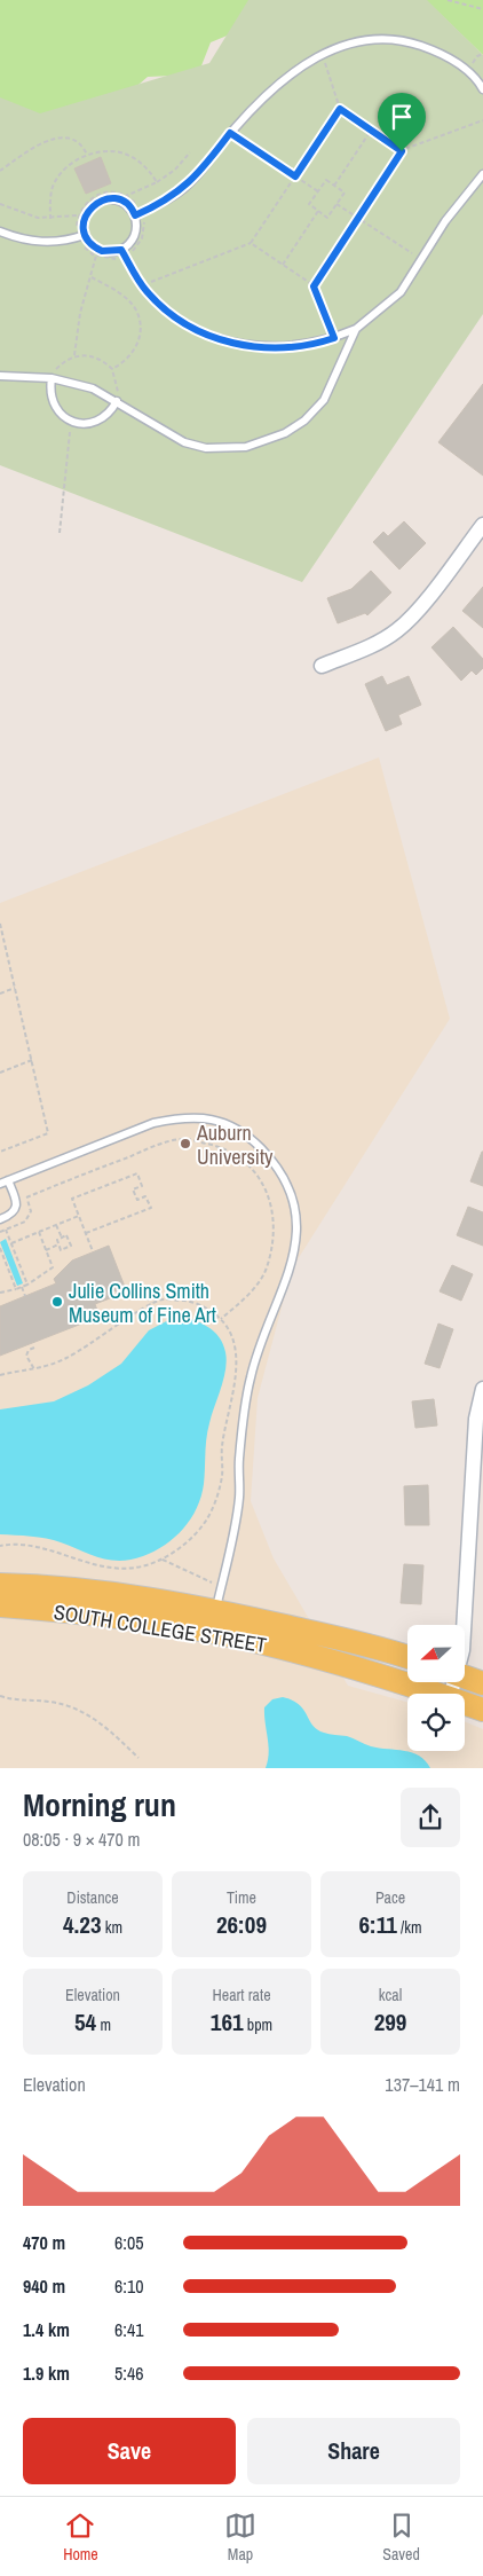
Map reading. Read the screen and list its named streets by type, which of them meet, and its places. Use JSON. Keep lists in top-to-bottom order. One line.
{"streets":{"main road":["SOUTH COLLEGE STREET"]},"places":["Auburn University","Julie Collins Smith Museum of Fine Art"],"north":"left","page":{"heading":["Morning run","08:05 · 9 × 470 m"],"stats":[["Distance","4.23 km"],["Time","26:09"],["Pace","6:11 /km"],["Elevation","54 m"],["Heart rate","161 bpm"],["kcal","299"]],"chart":["Elevation","137–141 m"],"list":[{"name":"470 m","note":"6:05"},{"name":"940 m","note":"6:10"},{"name":"1.4 km","note":"6:41"},{"name":"1.9 km","note":"5:46"}],"buttons":["Save","Share"],"tabs":["Home","Map","Saved"]}}
